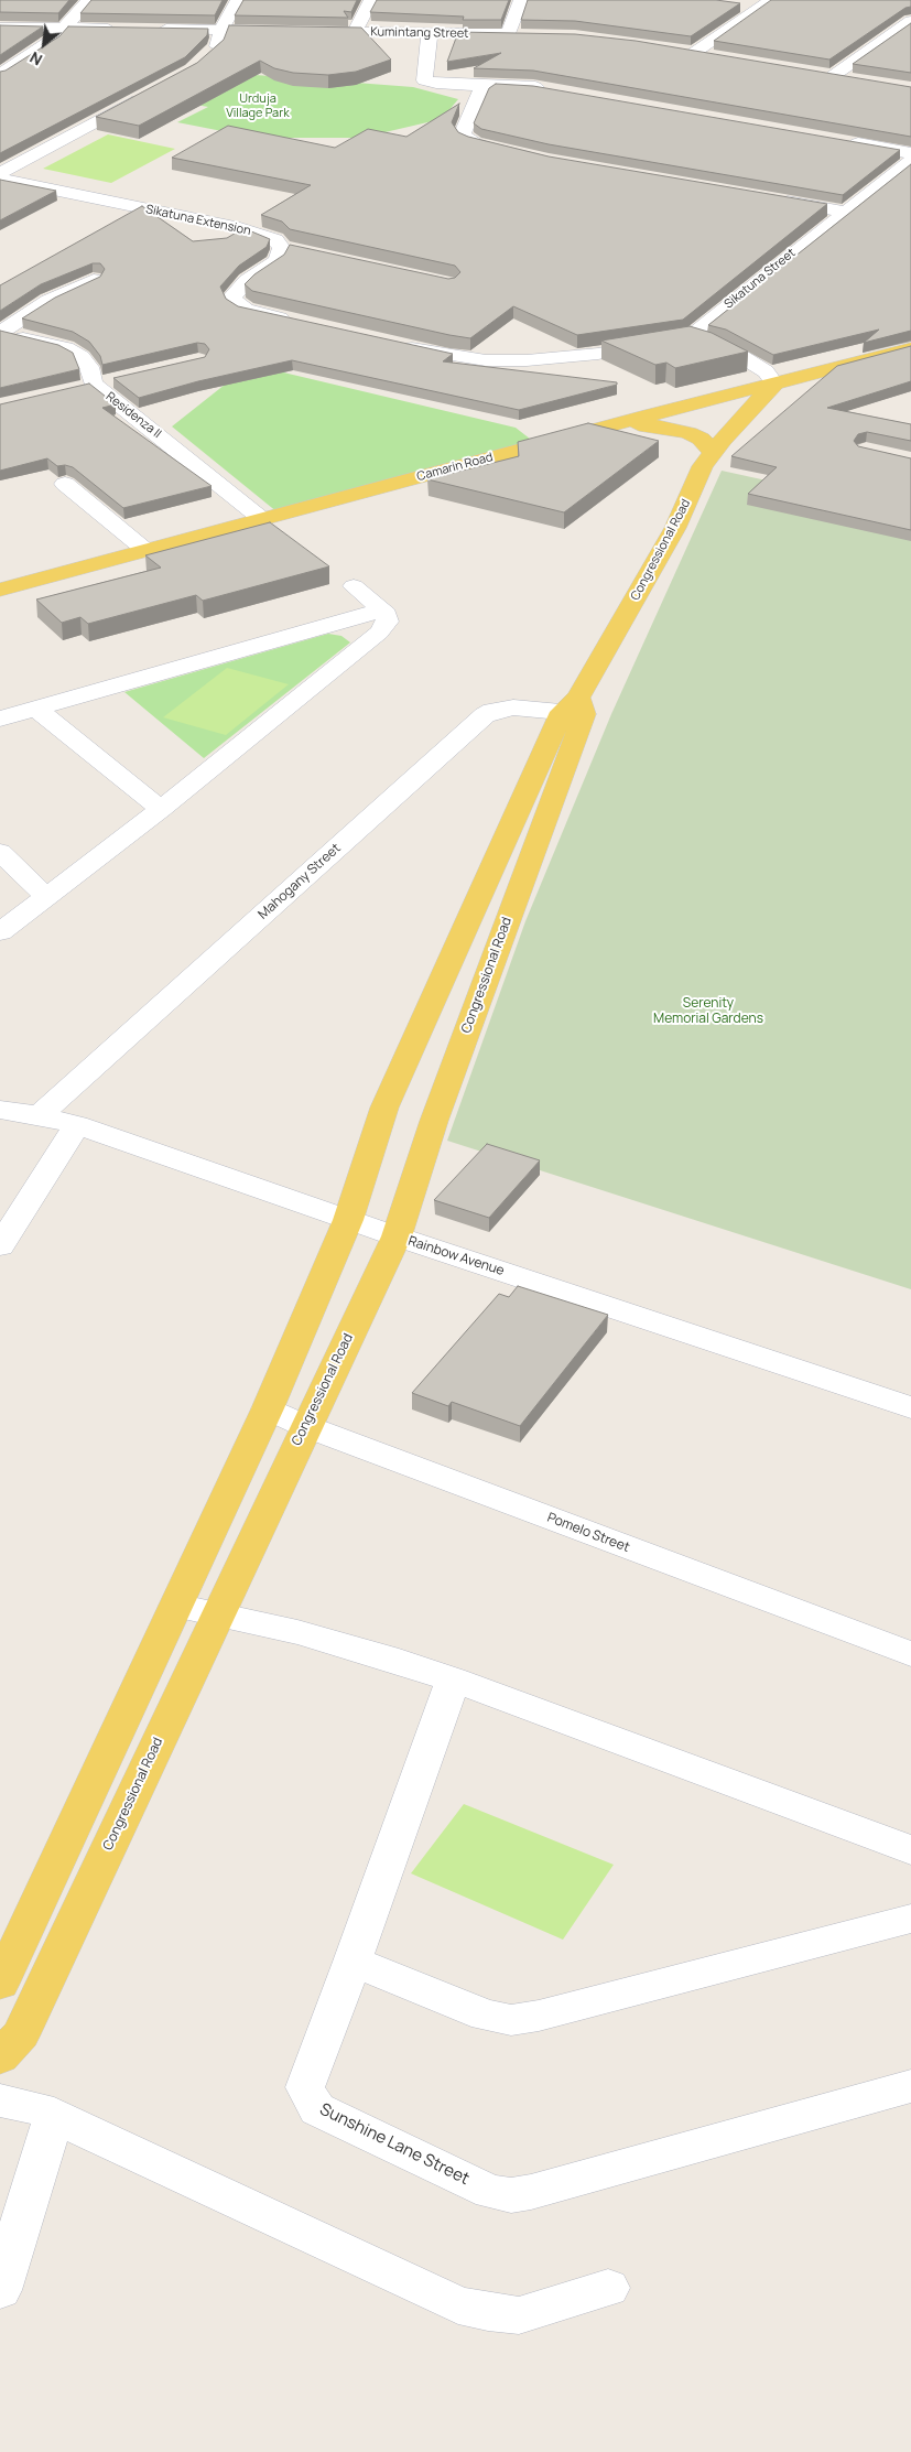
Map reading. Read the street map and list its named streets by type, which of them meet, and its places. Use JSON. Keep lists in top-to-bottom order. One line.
{"streets":{"main road":["Camarin Road","Congressional Road"],"street":["Kumintang Street","Sikatuna Extension","Sikatuna Street","Residenza II","Mahogany Street","Rainbow Avenue","Pomelo Street","Sunshine Lane Street"]},"crossings":[["Residenza II","Camarin Road"],["Camarin Road","Congressional Road"],["Congressional Road","Mahogany Street"],["Congressional Road","Rainbow Avenue"],["Congressional Road","Pomelo Street"],["Mahogany Street","Rainbow Avenue"]],"parks":["Urduja Village Park","Serenity Memorial Gardens"],"north":"bottom left"}
